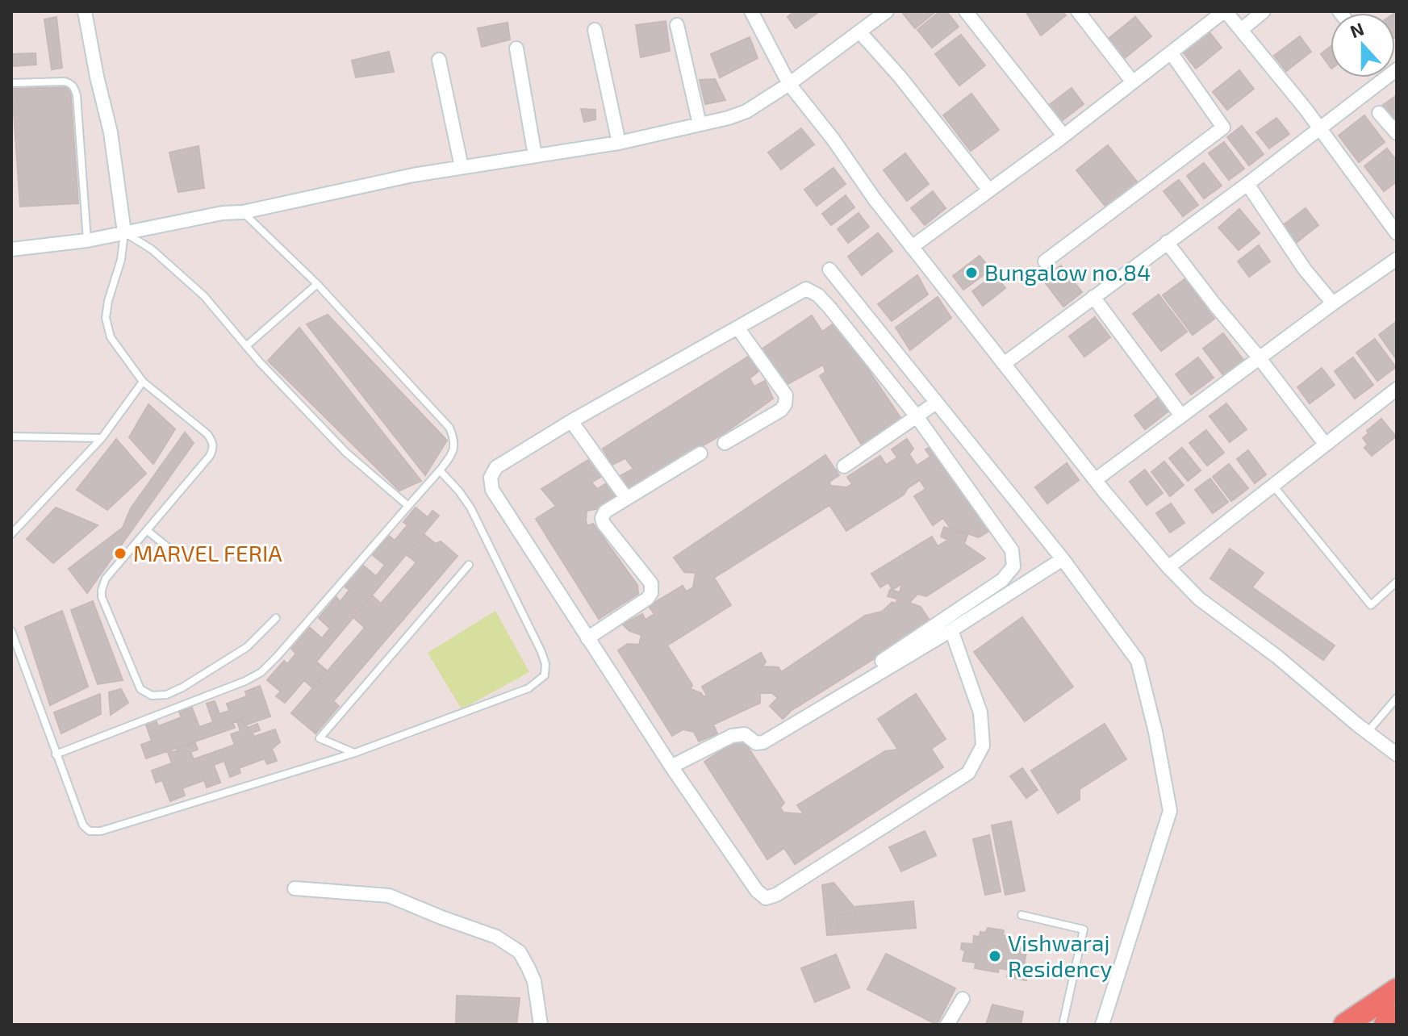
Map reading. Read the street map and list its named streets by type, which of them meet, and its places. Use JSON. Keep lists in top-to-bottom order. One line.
{"places":["Bungalow no.84","MARVEL FERIA","Vishwaraj Residency"],"north":"top"}
